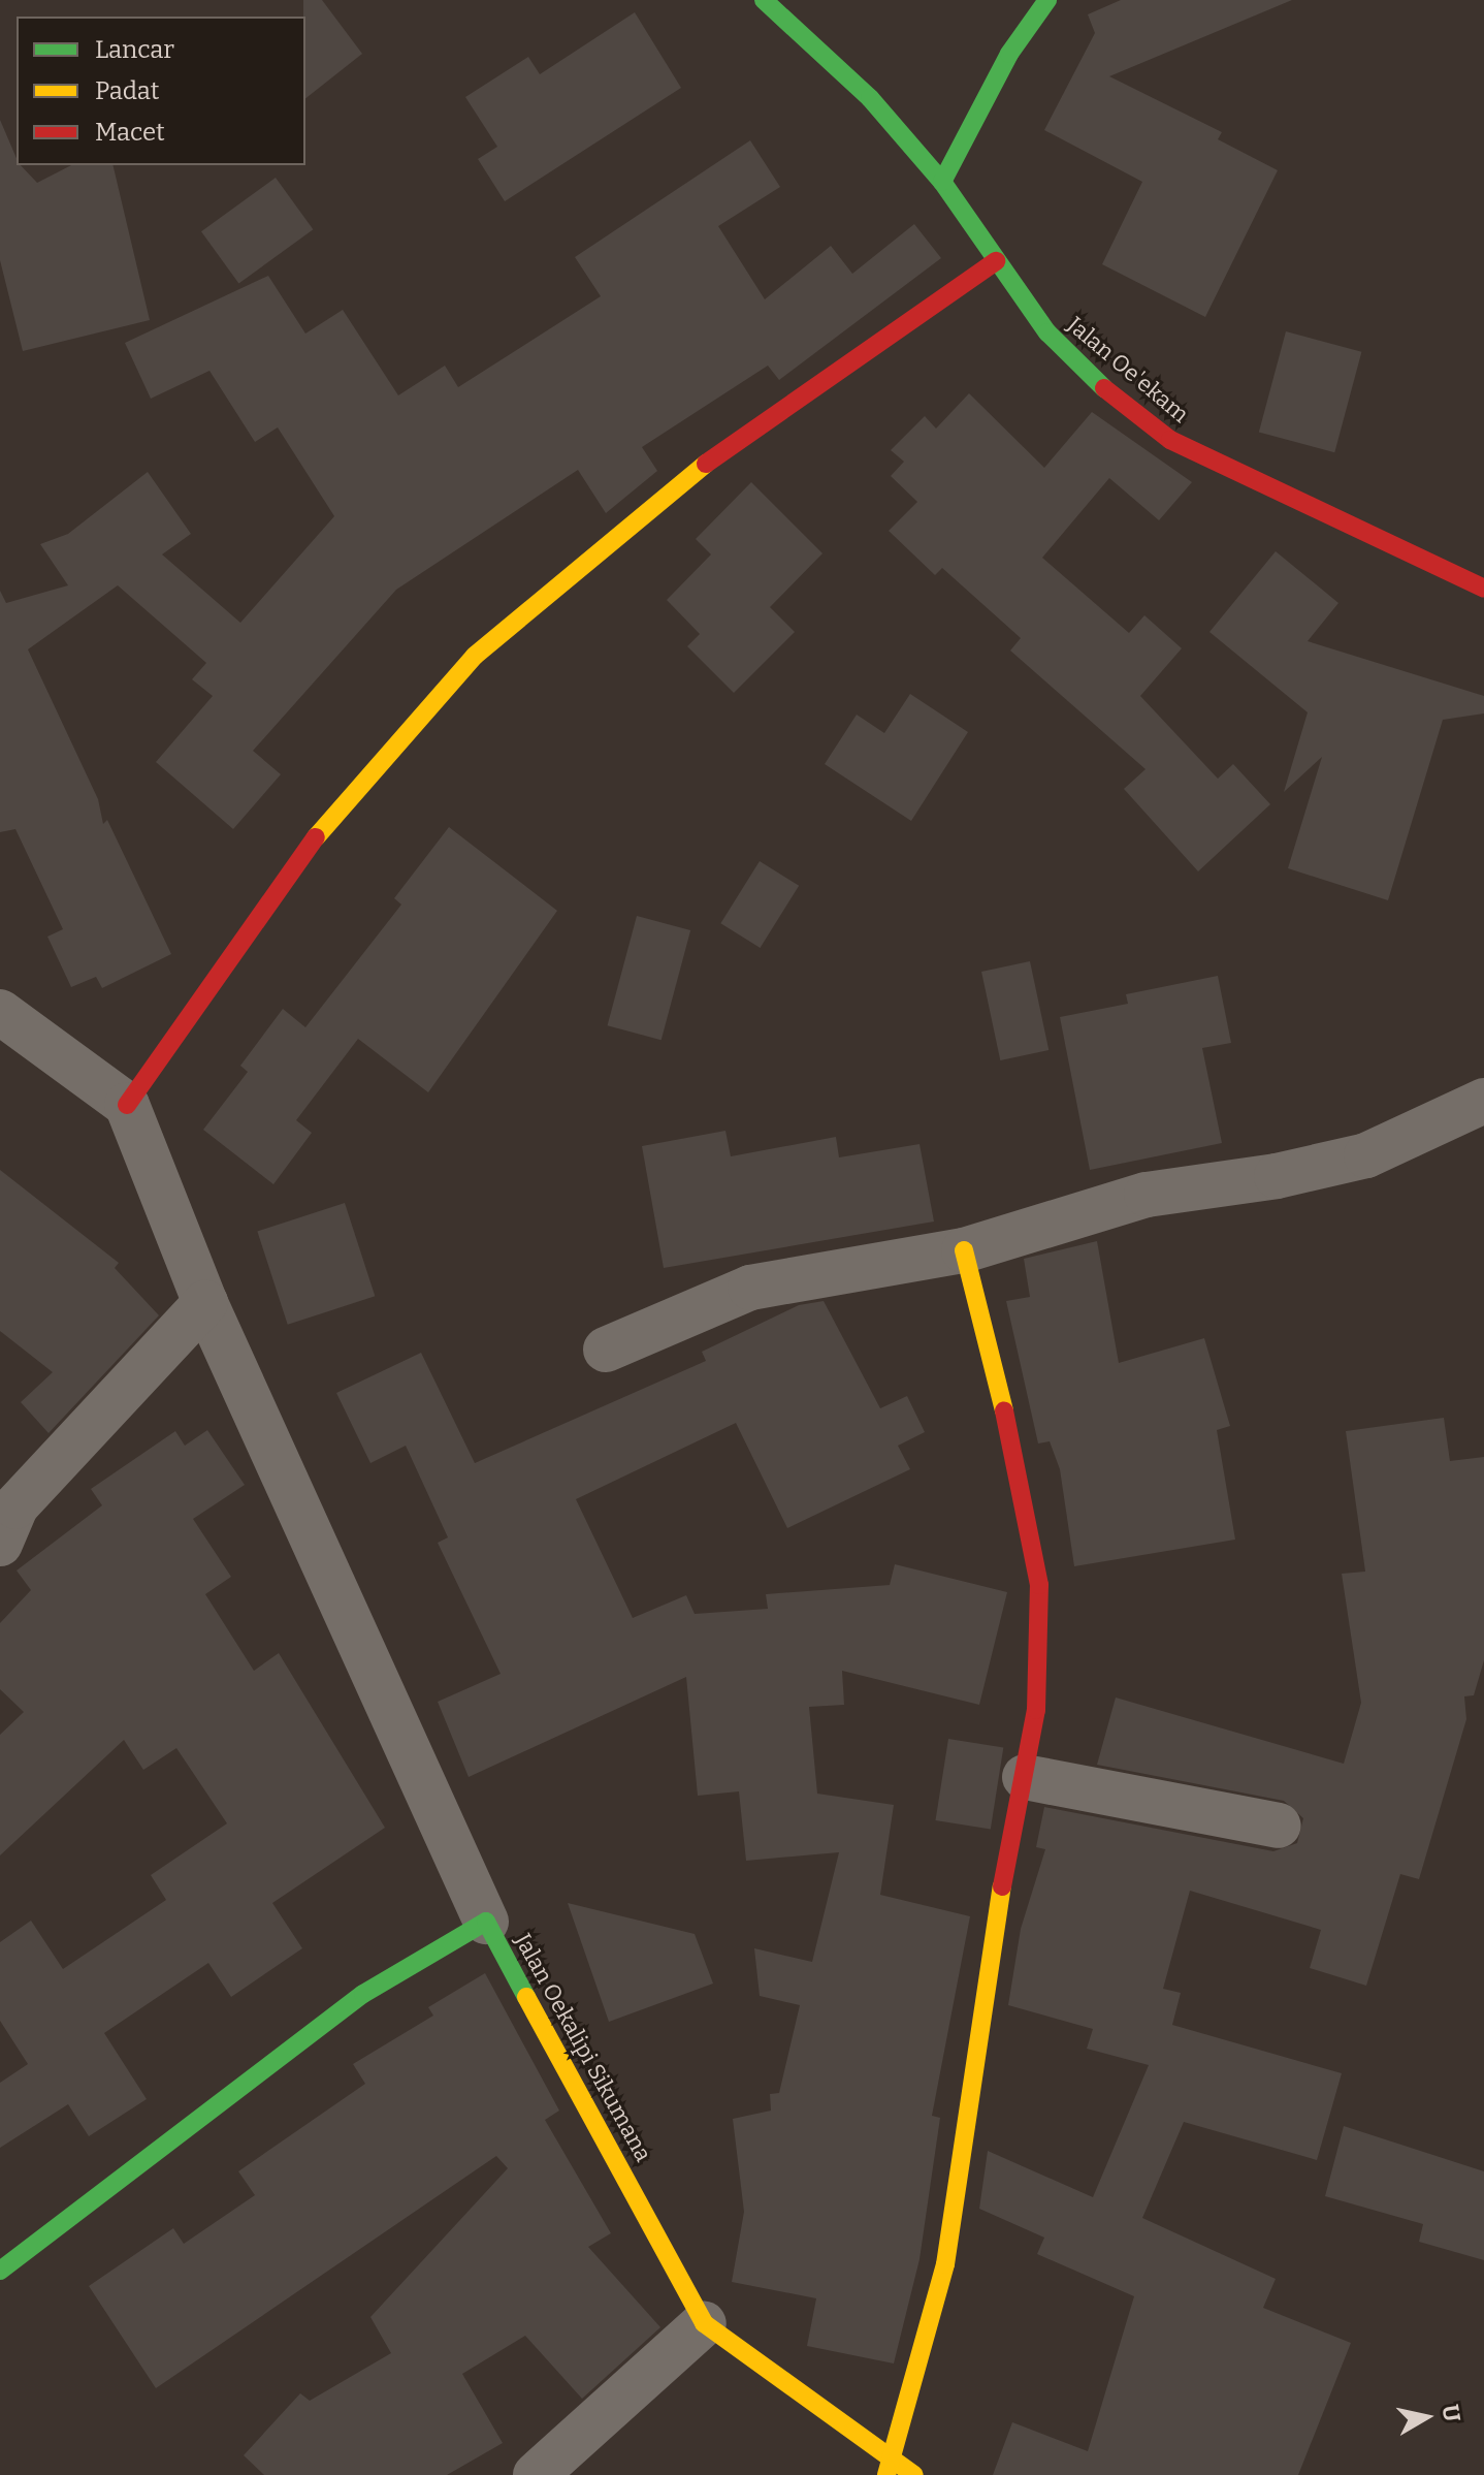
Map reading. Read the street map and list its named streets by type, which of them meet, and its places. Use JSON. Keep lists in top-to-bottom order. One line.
{"streets":{"street":["Jalan Oe'ekam","Jalan Oekalipi Sikumana"]},"legend":["Lancar","Padat","Macet"],"north":"right"}
